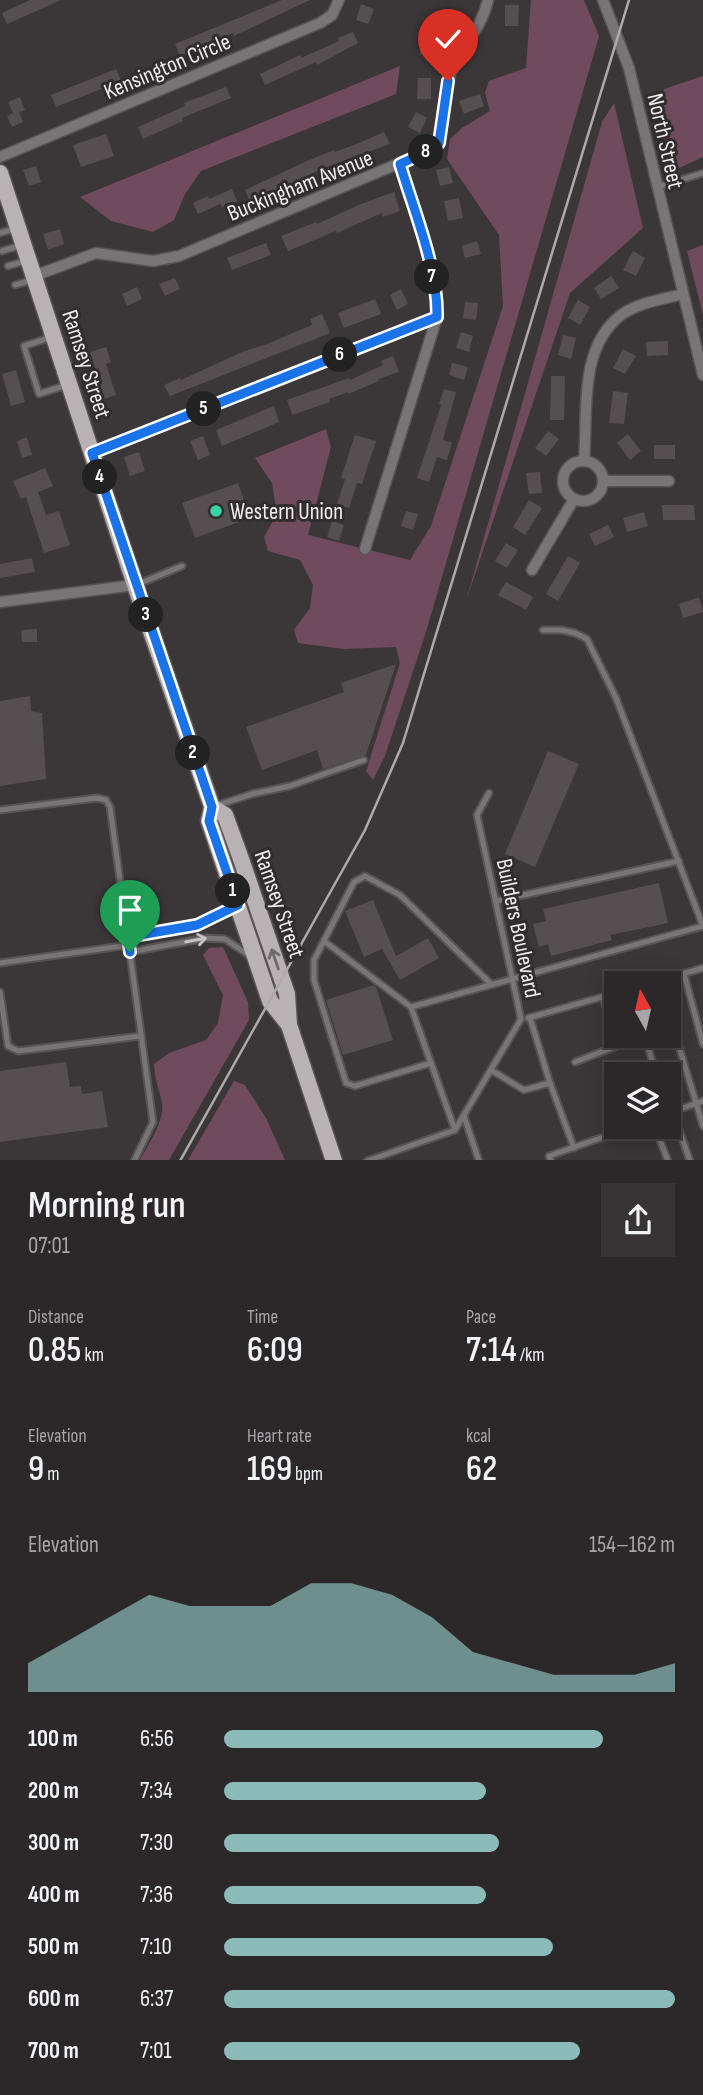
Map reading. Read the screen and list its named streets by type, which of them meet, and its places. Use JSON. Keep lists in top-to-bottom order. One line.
{"streets":{"main road":["Ramsey Street"],"street":["Kensington Circle","North Street","Buckingham Avenue"],"lane":["Builders Boulevard"]},"crossings":[["Buckingham Avenue","Ramsey Street"]],"places":["Western Union"],"north":"top","page":{"pins":["8","7","6","5","4","3","2","1"],"heading":["Morning run","07:01"],"stats":[["Distance","0.85 km"],["Time","6:09"],["Pace","7:14 /km"],["Elevation","9 m"],["Heart rate","169 bpm"],["kcal","62"]],"chart":["Elevation","154–162 m"],"list":[{"name":"100 m","note":"6:56"},{"name":"200 m","note":"7:34"},{"name":"300 m","note":"7:30"},{"name":"400 m","note":"7:36"},{"name":"500 m","note":"7:10"},{"name":"600 m","note":"6:37"},{"name":"700 m","note":"7:01"}]}}
